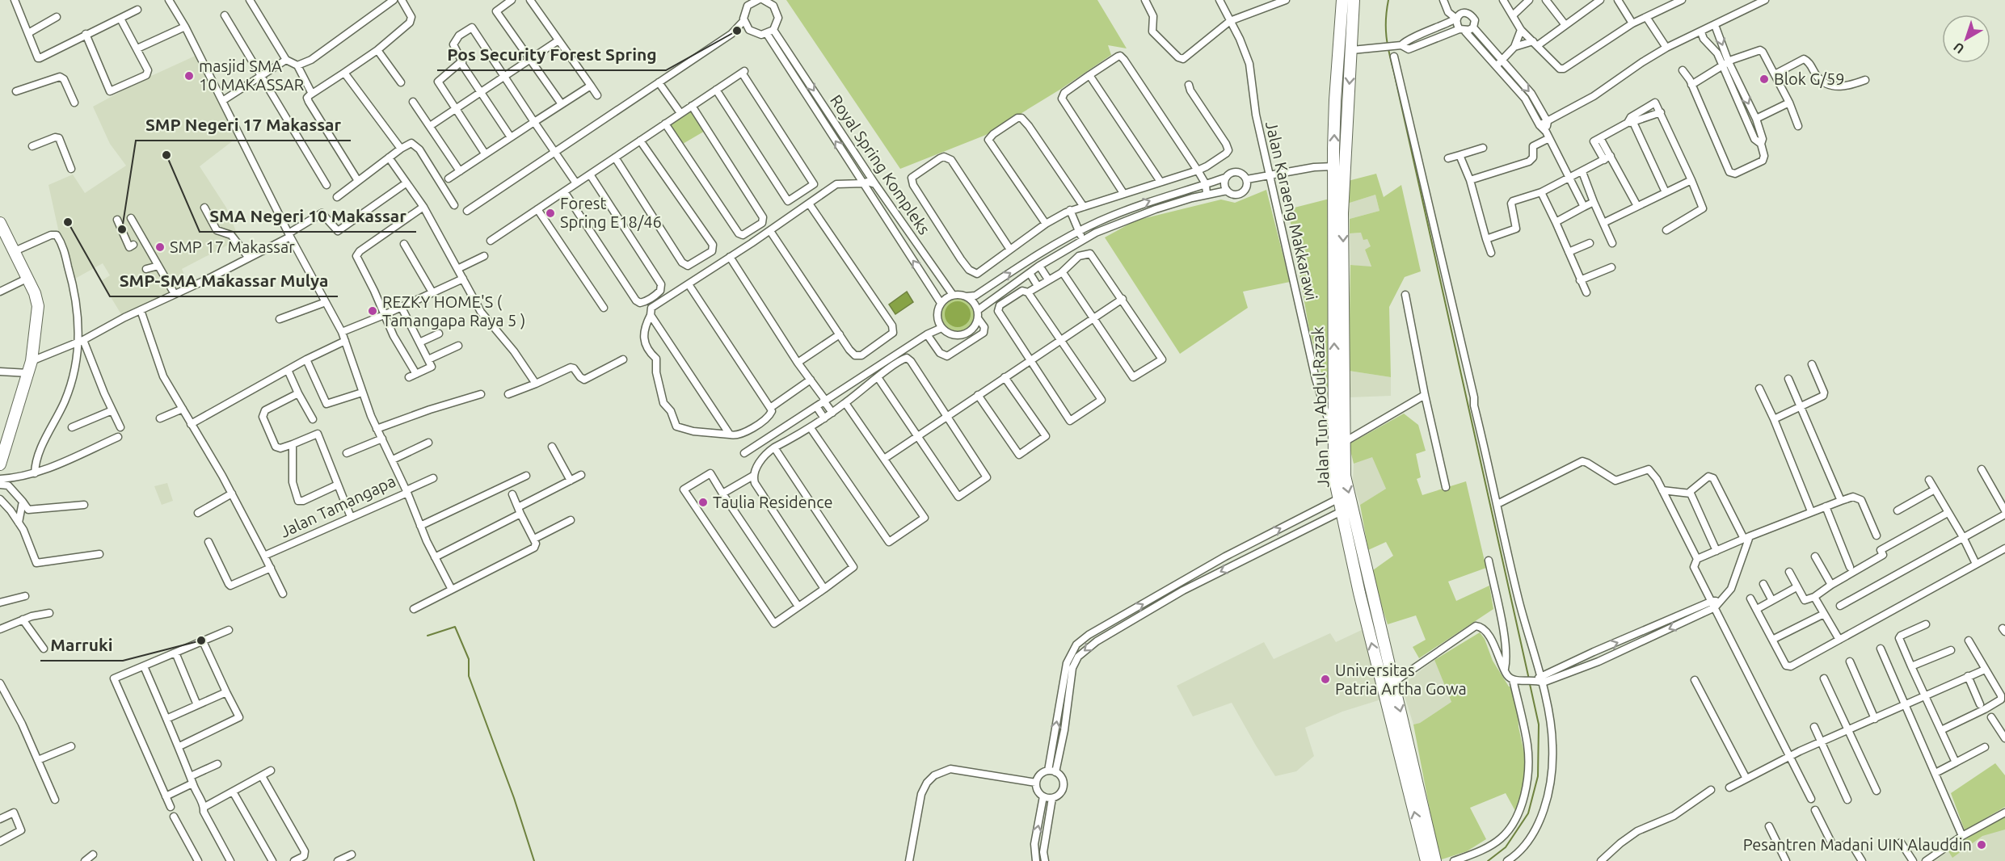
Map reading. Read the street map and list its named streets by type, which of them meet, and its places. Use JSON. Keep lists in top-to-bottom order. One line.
{"streets":{"main road":["Jalan Tun Abdul Razak"],"street":["Royal Spring Kompleks","Jalan Karaeng Makkarawi","Jalan Tamangapa"]},"crossings":[["Jalan Karaeng Makkarawi","Jalan Tun Abdul Razak"]],"places":["Pos Security Forest Spring","masjid SMA 10 MAKASSAR","Blok G/59","SMA Negeri 10 Makassar","Forest Spring E18/46","SMP-SMA Makassar Mulya","SMP Negeri 17 Makassar","SMP 17 Makassar","REZKY HOME'S ( Tamangapa Raya 5 )","Taulia Residence","Marruki","Universitas Patria Artha Gowa","Pesantren Madani UIN Alauddin"],"north":"bottom left"}
